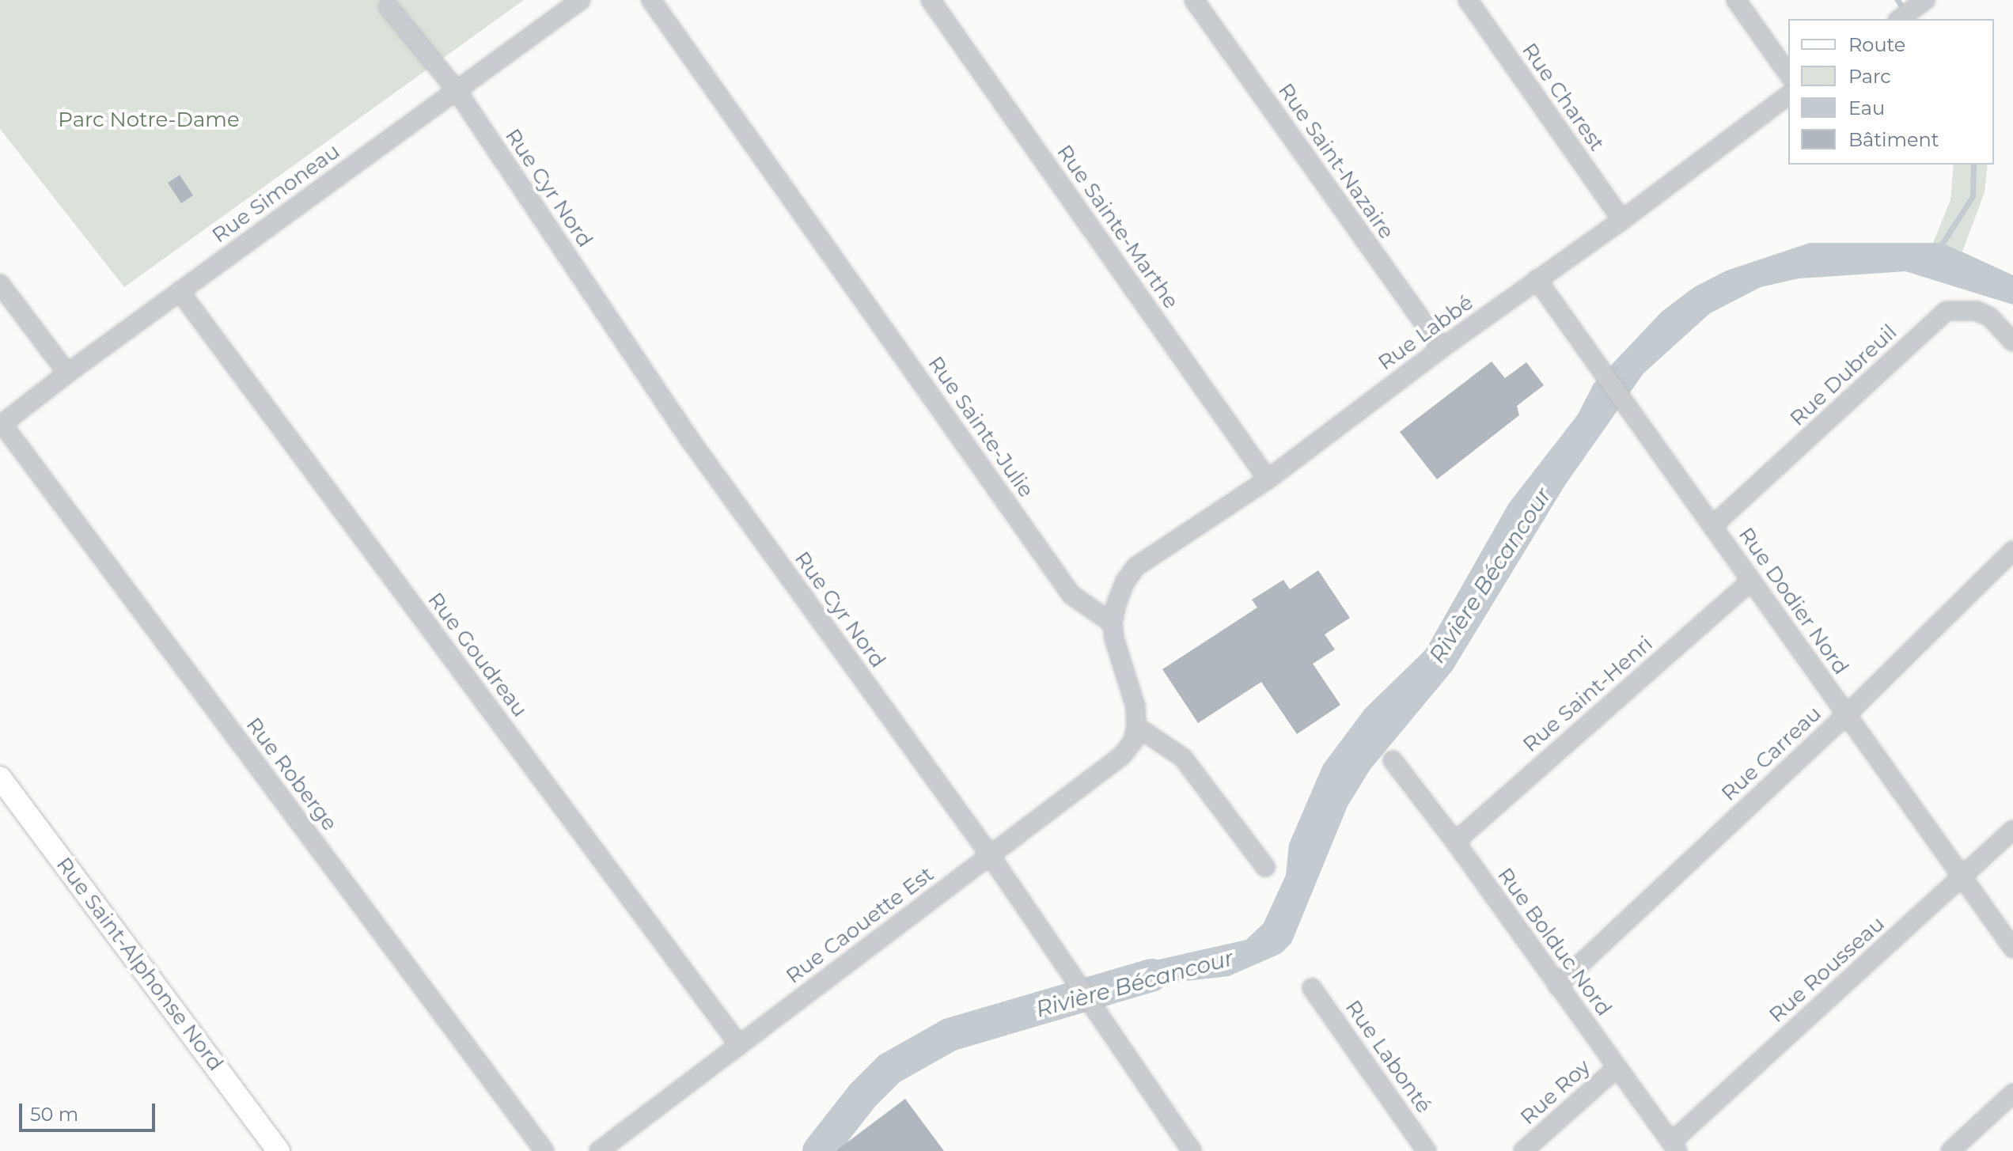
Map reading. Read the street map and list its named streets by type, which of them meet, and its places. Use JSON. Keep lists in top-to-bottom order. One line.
{"streets":{"main road":["Rue Saint-Alphonse Nord"],"street":["Rue Charest","Rue Saint-Nazaire","Rue Cyr Nord","Rue Simoneau","Rue Sainte-Marthe","Rue Labbé","Rue Dubreuil","Rue Sainte-Julie","Rue Dodier Nord","Rue Goudreau","Rue Saint-Henri","Rue Carreau","Rue Roberge","Rue Caouette Est","Rue Bolduc Nord","Rue Rousseau","Rue Labonté","Rue Roy"]},"crossings":[["Rue Charest","Rue Labbé"],["Rue Saint-Nazaire","Rue Labbé"],["Rue Cyr Nord","Rue Simoneau"],["Rue Cyr Nord","Rue Caouette Est"],["Rue Simoneau","Rue Goudreau"],["Rue Simoneau","Rue Roberge"],["Rue Sainte-Marthe","Rue Labbé"],["Rue Labbé","Rue Sainte-Julie"],["Rue Labbé","Rue Dodier Nord"],["Rue Dubreuil","Rue Dodier Nord"],["Rue Dodier Nord","Rue Saint-Henri"],["Rue Dodier Nord","Rue Carreau"],["Rue Dodier Nord","Rue Rousseau"],["Rue Goudreau","Rue Caouette Est"],["Rue Saint-Henri","Rue Bolduc Nord"],["Rue Carreau","Rue Bolduc Nord"],["Rue Bolduc Nord","Rue Rousseau"],["Rue Bolduc Nord","Rue Roy"]],"water":["Rivière Bécancour"],"parks":["Parc Notre-Dame"],"legend":["Route","Parc","Eau","Bâtiment"],"scale_bar":"50 m"}
